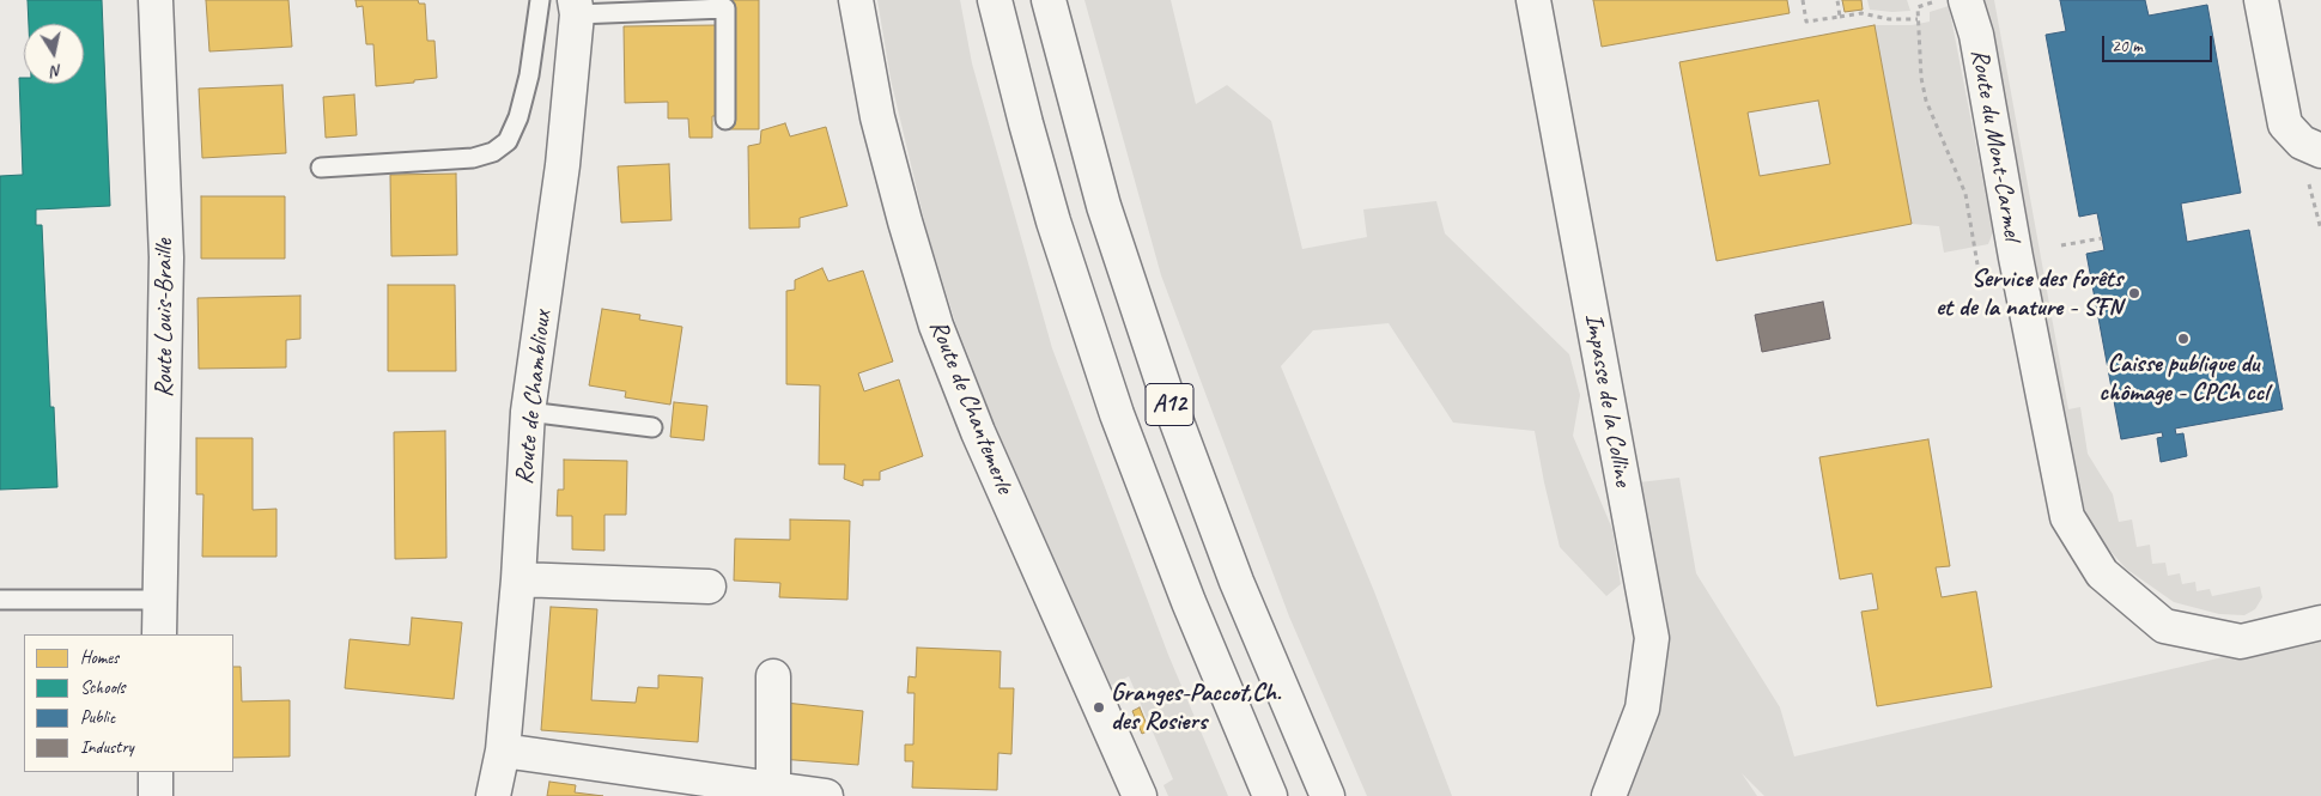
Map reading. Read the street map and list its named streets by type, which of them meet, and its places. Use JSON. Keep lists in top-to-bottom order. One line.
{"streets":{"main road":["Route du Mont-Carmel","Route Louis-Braille","Route de Chamblioux","Impasse de la Colline","A12","Route de Chantemerle"]},"places":["Service des forêts et de la nature - SFN","Caisse publique du chômage - CPCh ccl","Granges-Paccot,Ch. des Rosiers"],"legend":["Homes","Schools","Public","Industry"],"scale_bar":"20 m","north":"bottom"}
